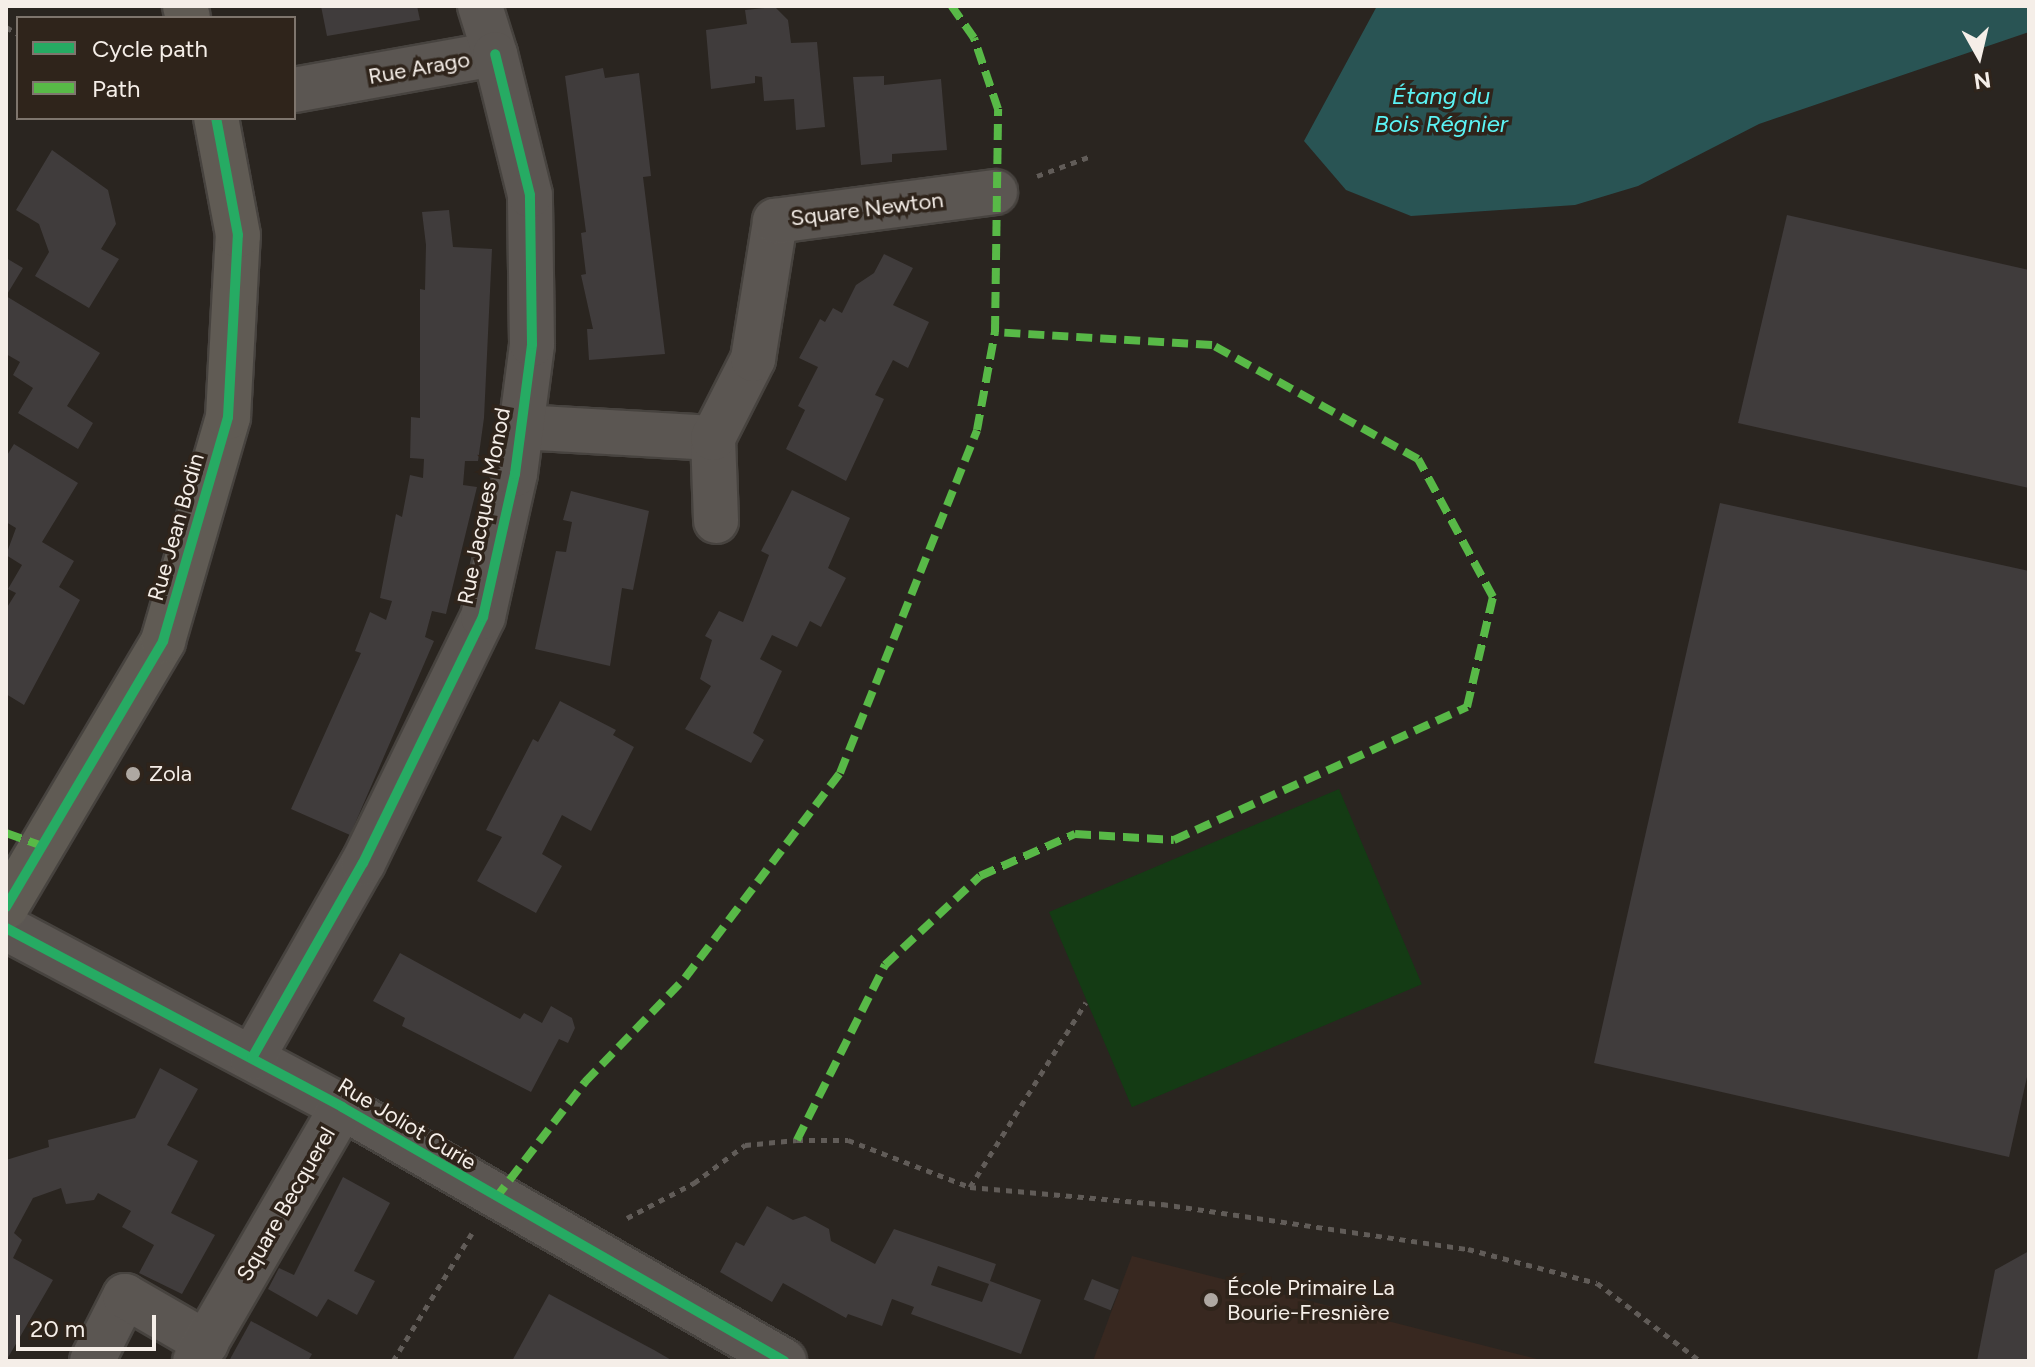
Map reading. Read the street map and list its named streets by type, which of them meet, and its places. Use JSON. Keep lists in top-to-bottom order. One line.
{"streets":{"street":["Rue Arago","Square Newton","Rue Jacques Monod","Rue Jean Bodin","Rue Joliot Curie","Square Becquerel"]},"crossings":[["Rue Arago","Rue Jacques Monod"],["Rue Jacques Monod","Rue Joliot Curie"],["Rue Joliot Curie","Square Becquerel"]],"water":["Étang du Bois Régnier"],"places":["Zola","École Primaire La Bourie-Fresnière"],"legend":["Cycle path","Path"],"scale_bar":"20 m","north":"bottom"}
